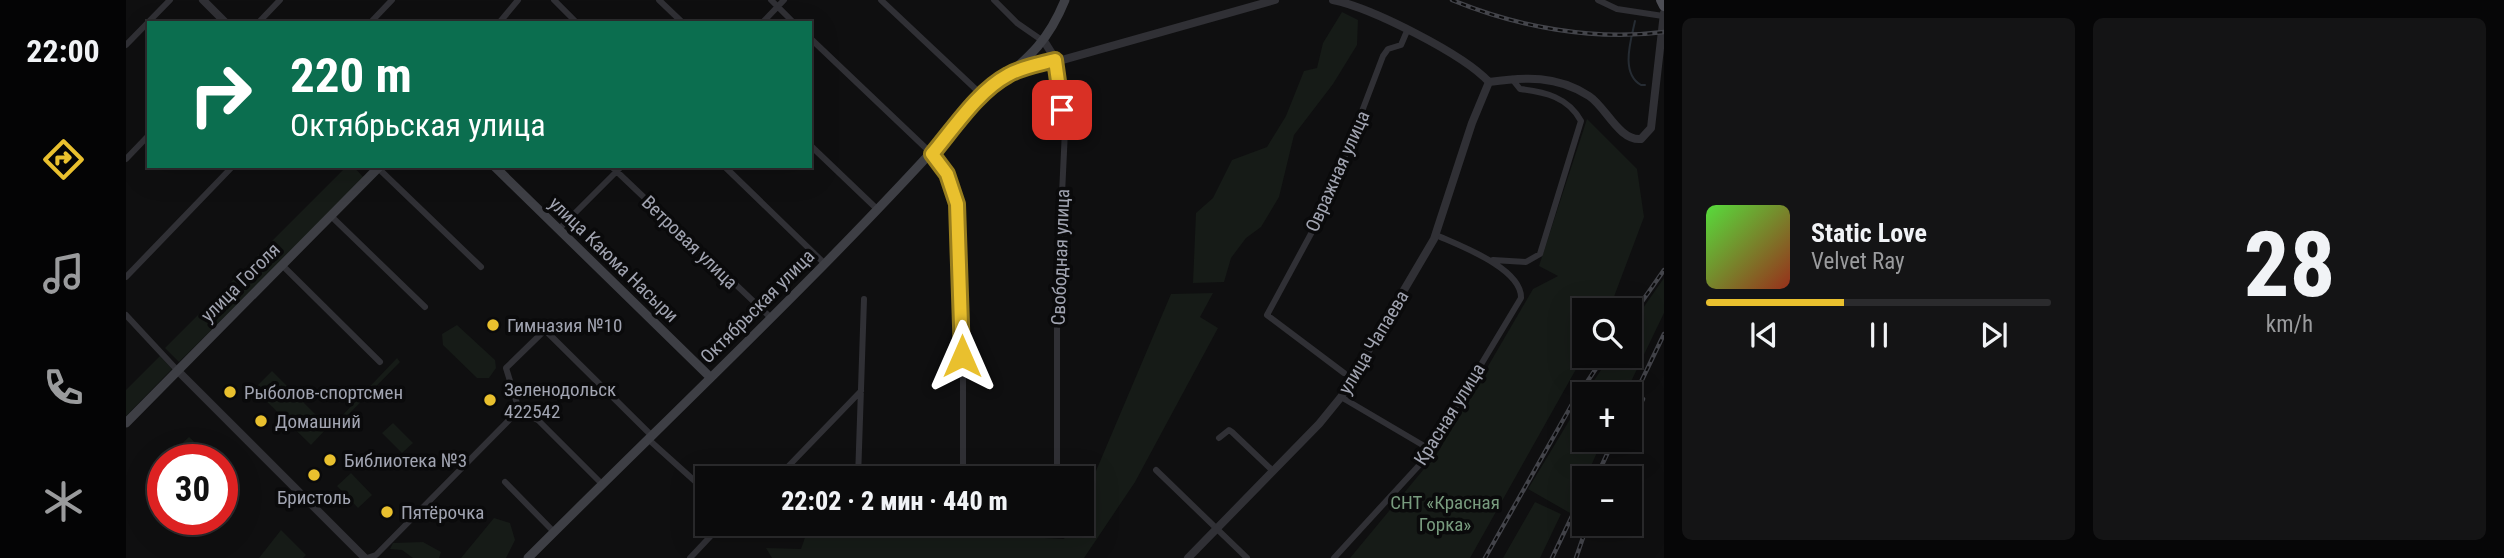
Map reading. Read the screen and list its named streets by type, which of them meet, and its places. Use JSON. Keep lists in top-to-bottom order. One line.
{"streets":{"main road":["улица Каюма Насыри","улица Гоголя","Октябрьская улица"],"street":["Овражная улица","Ветровая улица","Свободная улица","улица Чапаева","Красная улица"]},"crossings":[["Ветровая улица","Октябрьская улица"],["Свободная улица","Октябрьская улица"],["улица Каюма Насыри","Октябрьская улица"]],"parks":["СНТ «Красная Горка»"],"places":["Гимназия №10","Рыболов-спортсмен","Зеленодольск 422542","Домашний","Библиотека №3","Бристоль","Пятёрочка"],"page":{"tabs":"22:00","tile":["28","km/h"],"turn":["220 m","Октябрьская улица"],"song":["Static Love","Velvet Ray"],"map_buttons":["+","−"],"limit":"30","trip":"22:02 · 2 мин · 440 m"}}
